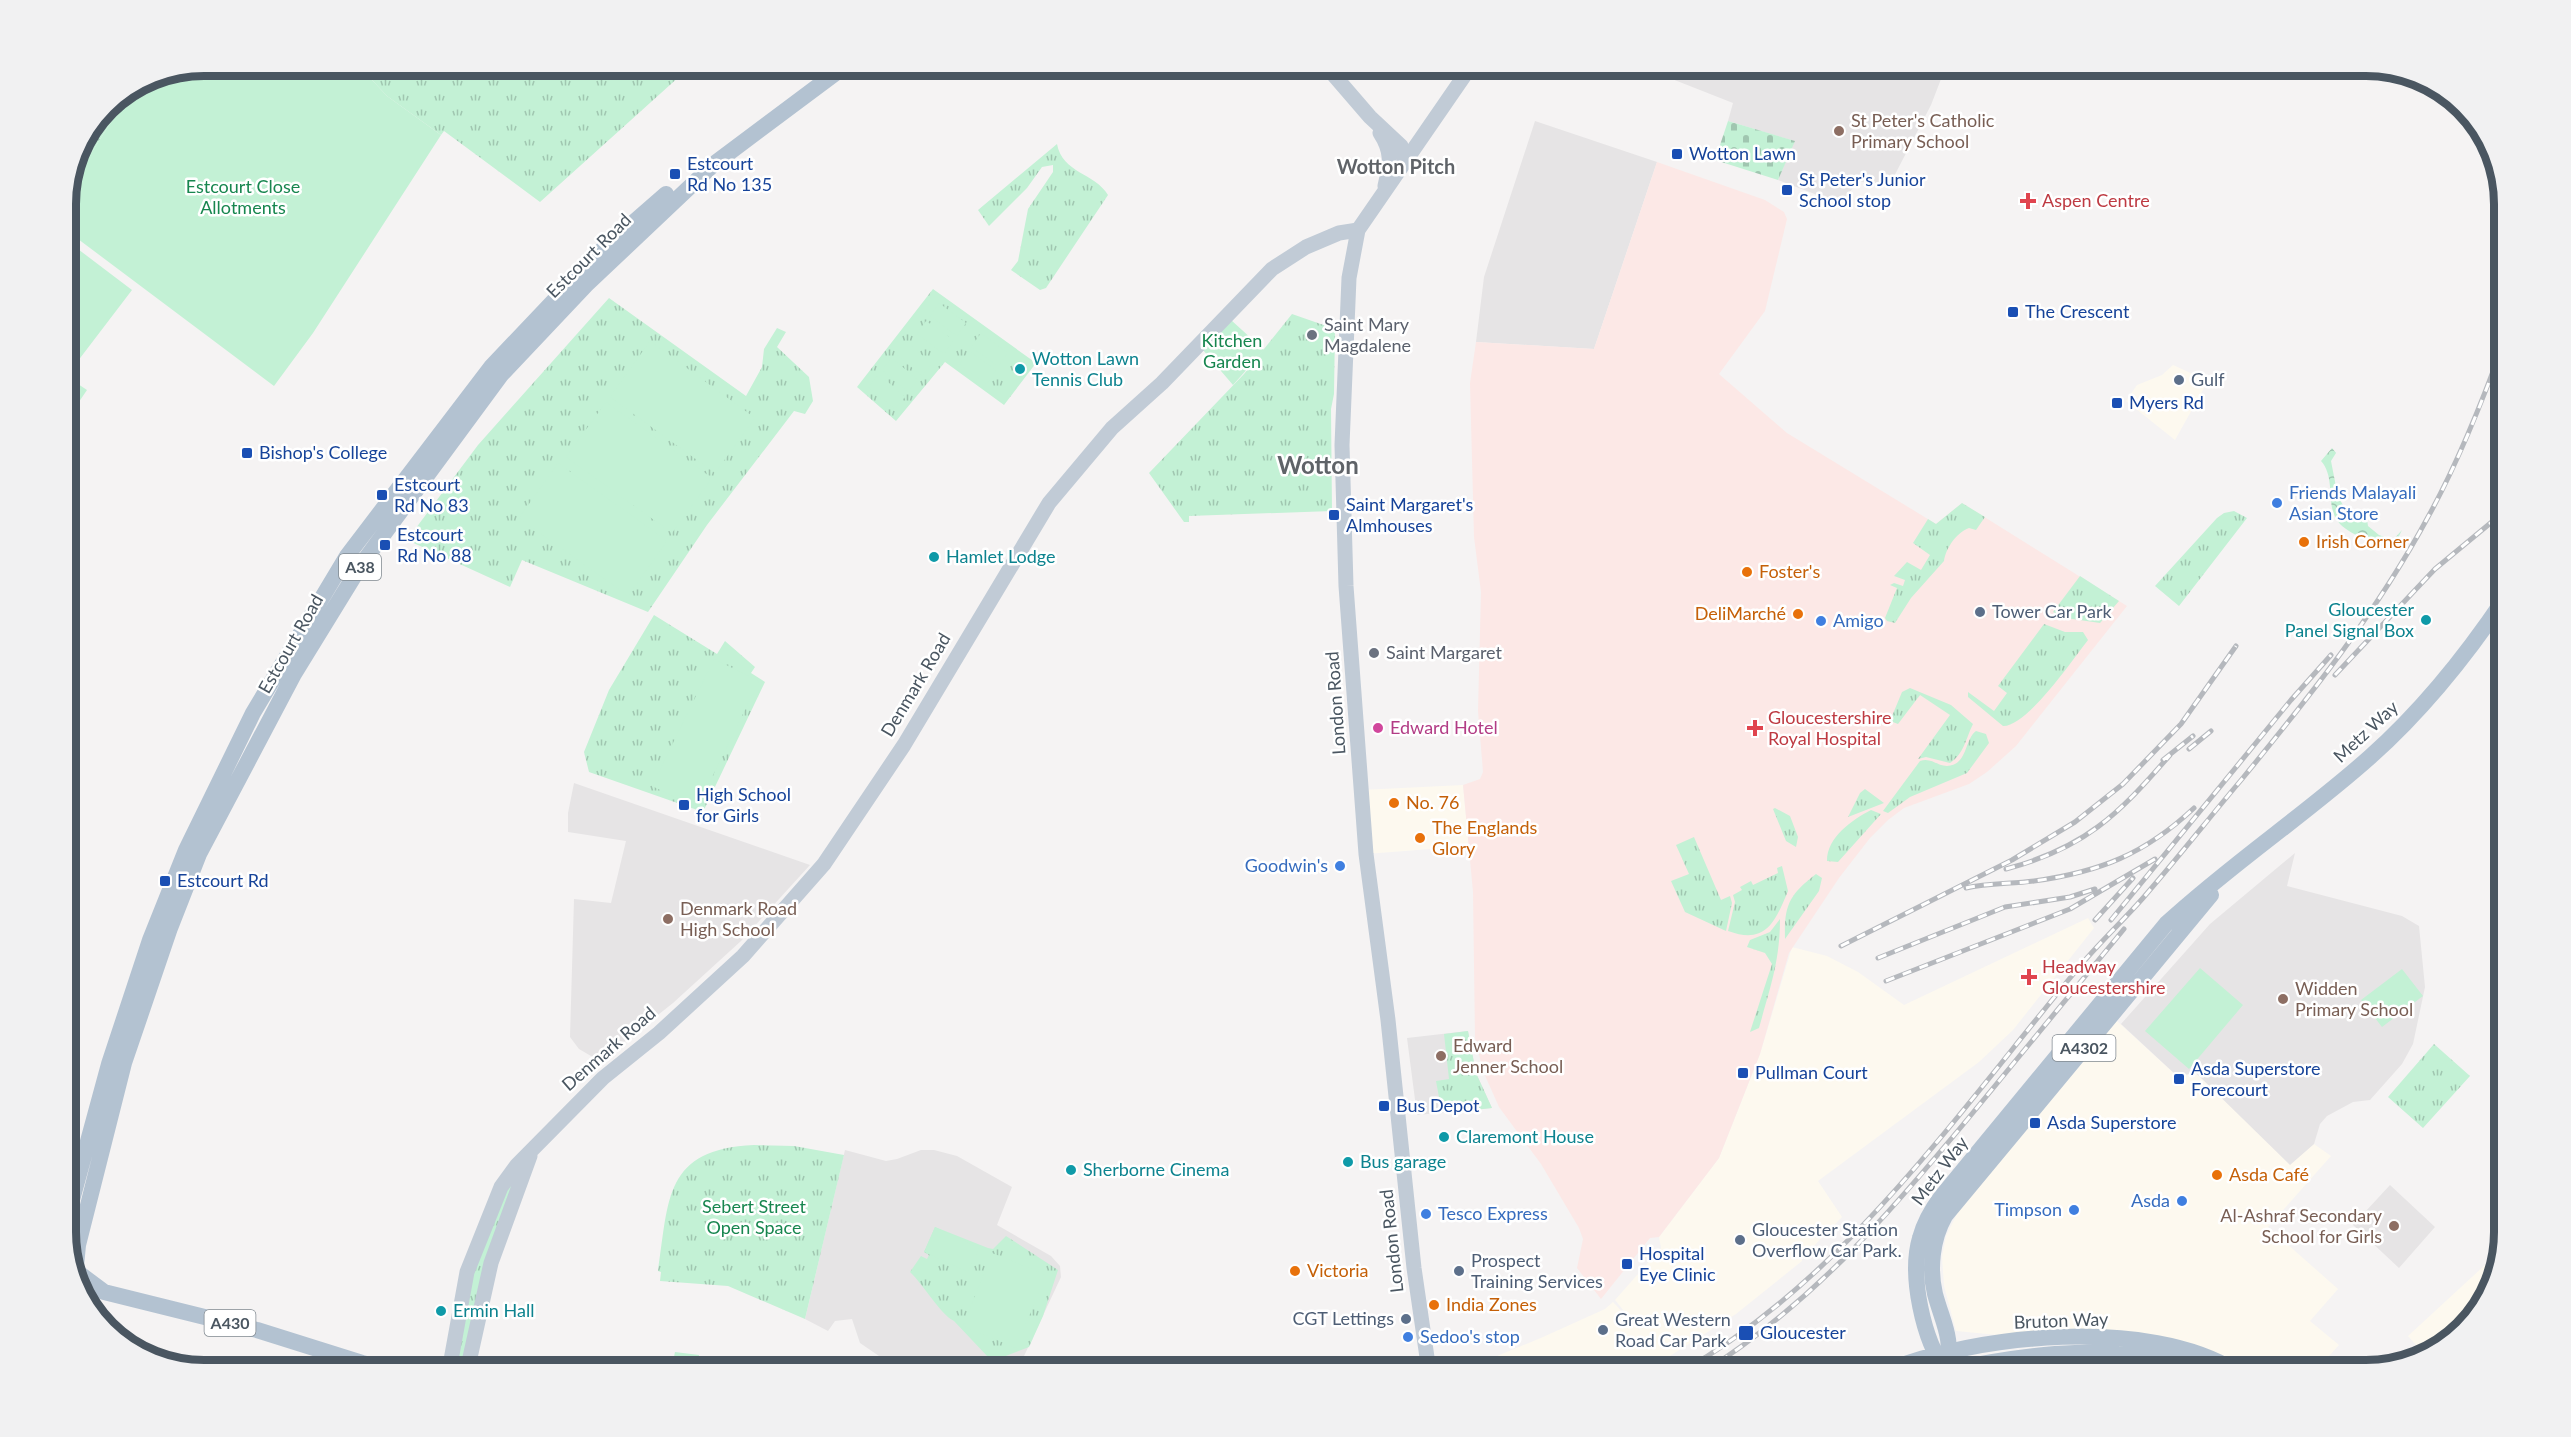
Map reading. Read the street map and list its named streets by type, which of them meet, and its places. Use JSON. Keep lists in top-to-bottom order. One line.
{"streets":{"main road":["Estcourt Road","A38","Metz Way","A4302","Bruton Way","A430"],"street":["Denmark Road","London Road"]},"crossings":[["Denmark Road","London Road"],["Metz Way","Bruton Way"]],"districts":["Wotton Pitch","Wotton"],"parks":["Estcourt Close Allotments","Kitchen Garden","Sebert Street Open Space"],"places":{"other":["St Peter's Catholic Primary School","Saint Mary Magdalene","Wotton Lawn Tennis Club","Gulf","Friends Malayali Asian Store","Irish Corner","Hamlet Lodge","Foster's","Tower Car Park","DeliMarché","Gloucester Panel Signal Box","Amigo","Saint Margaret","Edward Hotel","No. 76","The Englands Glory","Goodwin's","Denmark Road High School","Widden Primary School","Edward Jenner School","Claremont House","Bus garage","Sherborne Cinema","Asda Café","Asda","Timpson","Tesco Express","Al-Ashraf Secondary School for Girls","Gloucester Station Overflow Car Park.","Victoria","Prospect Training Services","India Zones","Ermin Hall","CGT Lettings","Great Western Road Car Park","Sedoo's stop"],"transit":["Wotton Lawn","Estcourt Rd No 135","St Peter's Junior School stop","The Crescent","Myers Rd","Bishop's College","Estcourt Rd No 83","Saint Margaret's Almhouses","Estcourt Rd No 88","High School for Girls","Estcourt Rd","Pullman Court","Asda Superstore Forecourt","Bus Depot","Asda Superstore","Hospital Eye Clinic","Gloucester"],"health":["Aspen Centre","Gloucestershire Royal Hospital","Headway Gloucestershire"]}}
